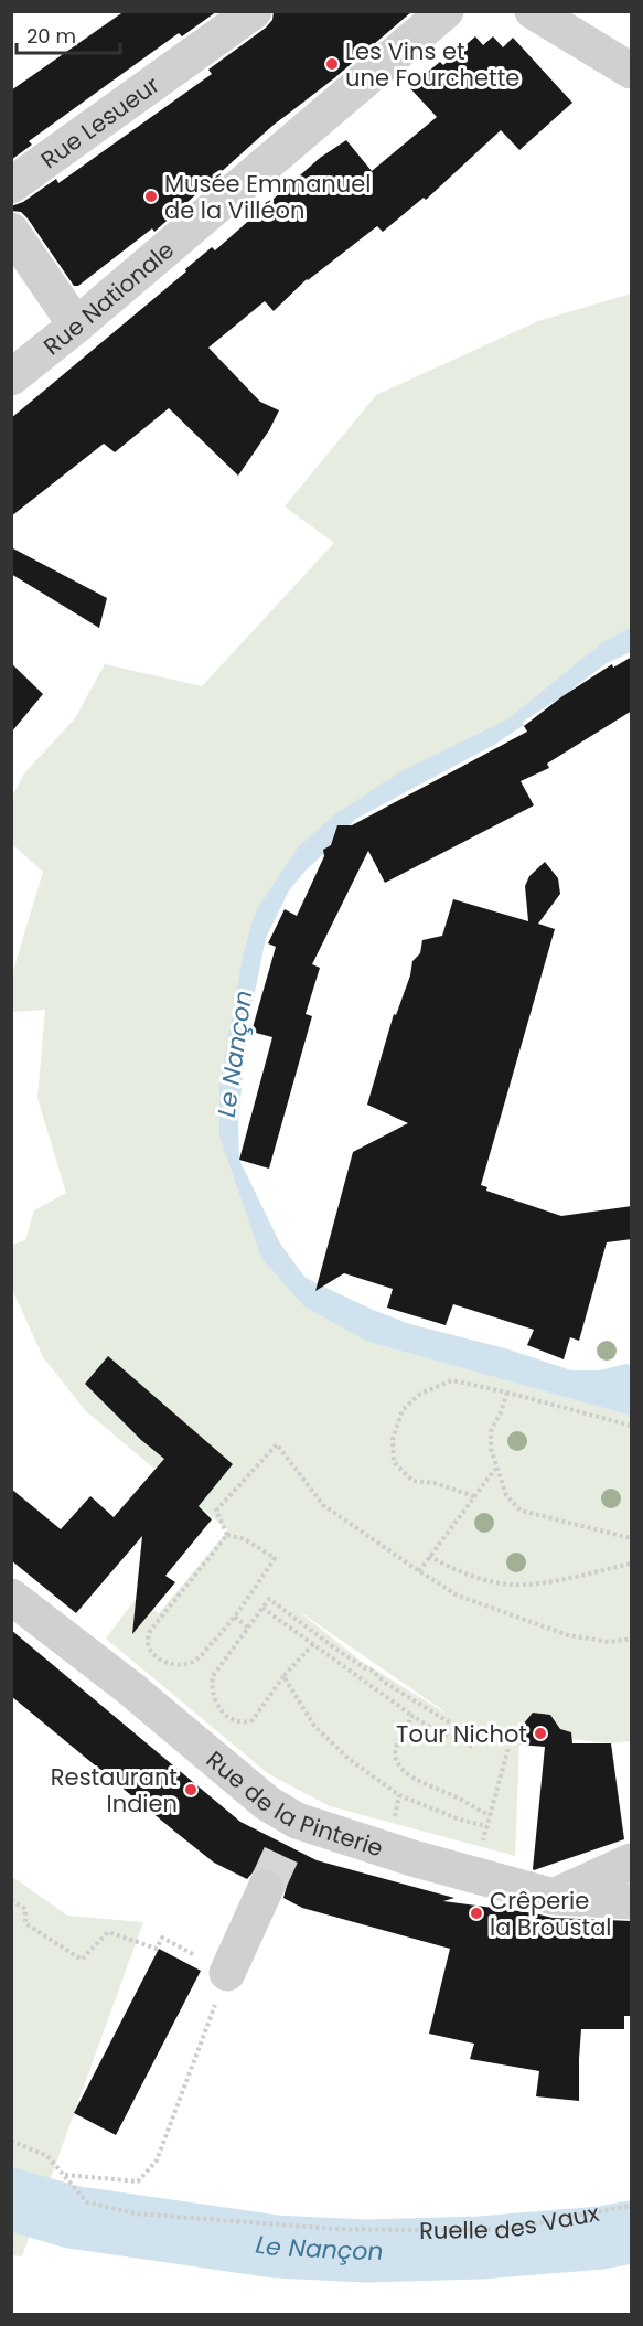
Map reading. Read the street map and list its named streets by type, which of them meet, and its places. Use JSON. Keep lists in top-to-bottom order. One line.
{"streets":{"street":["Rue Lesueur","Rue Nationale","Rue de la Pinterie"],"path":["Ruelle des Vaux"]},"water":["Le Nançon"],"places":["Les Vins et une Fourchette","Musée Emmanuel de la Villéon","Tour Nichot","Restaurant Indien","Crêperie la Broustal"],"scale_bar":"20 m"}
